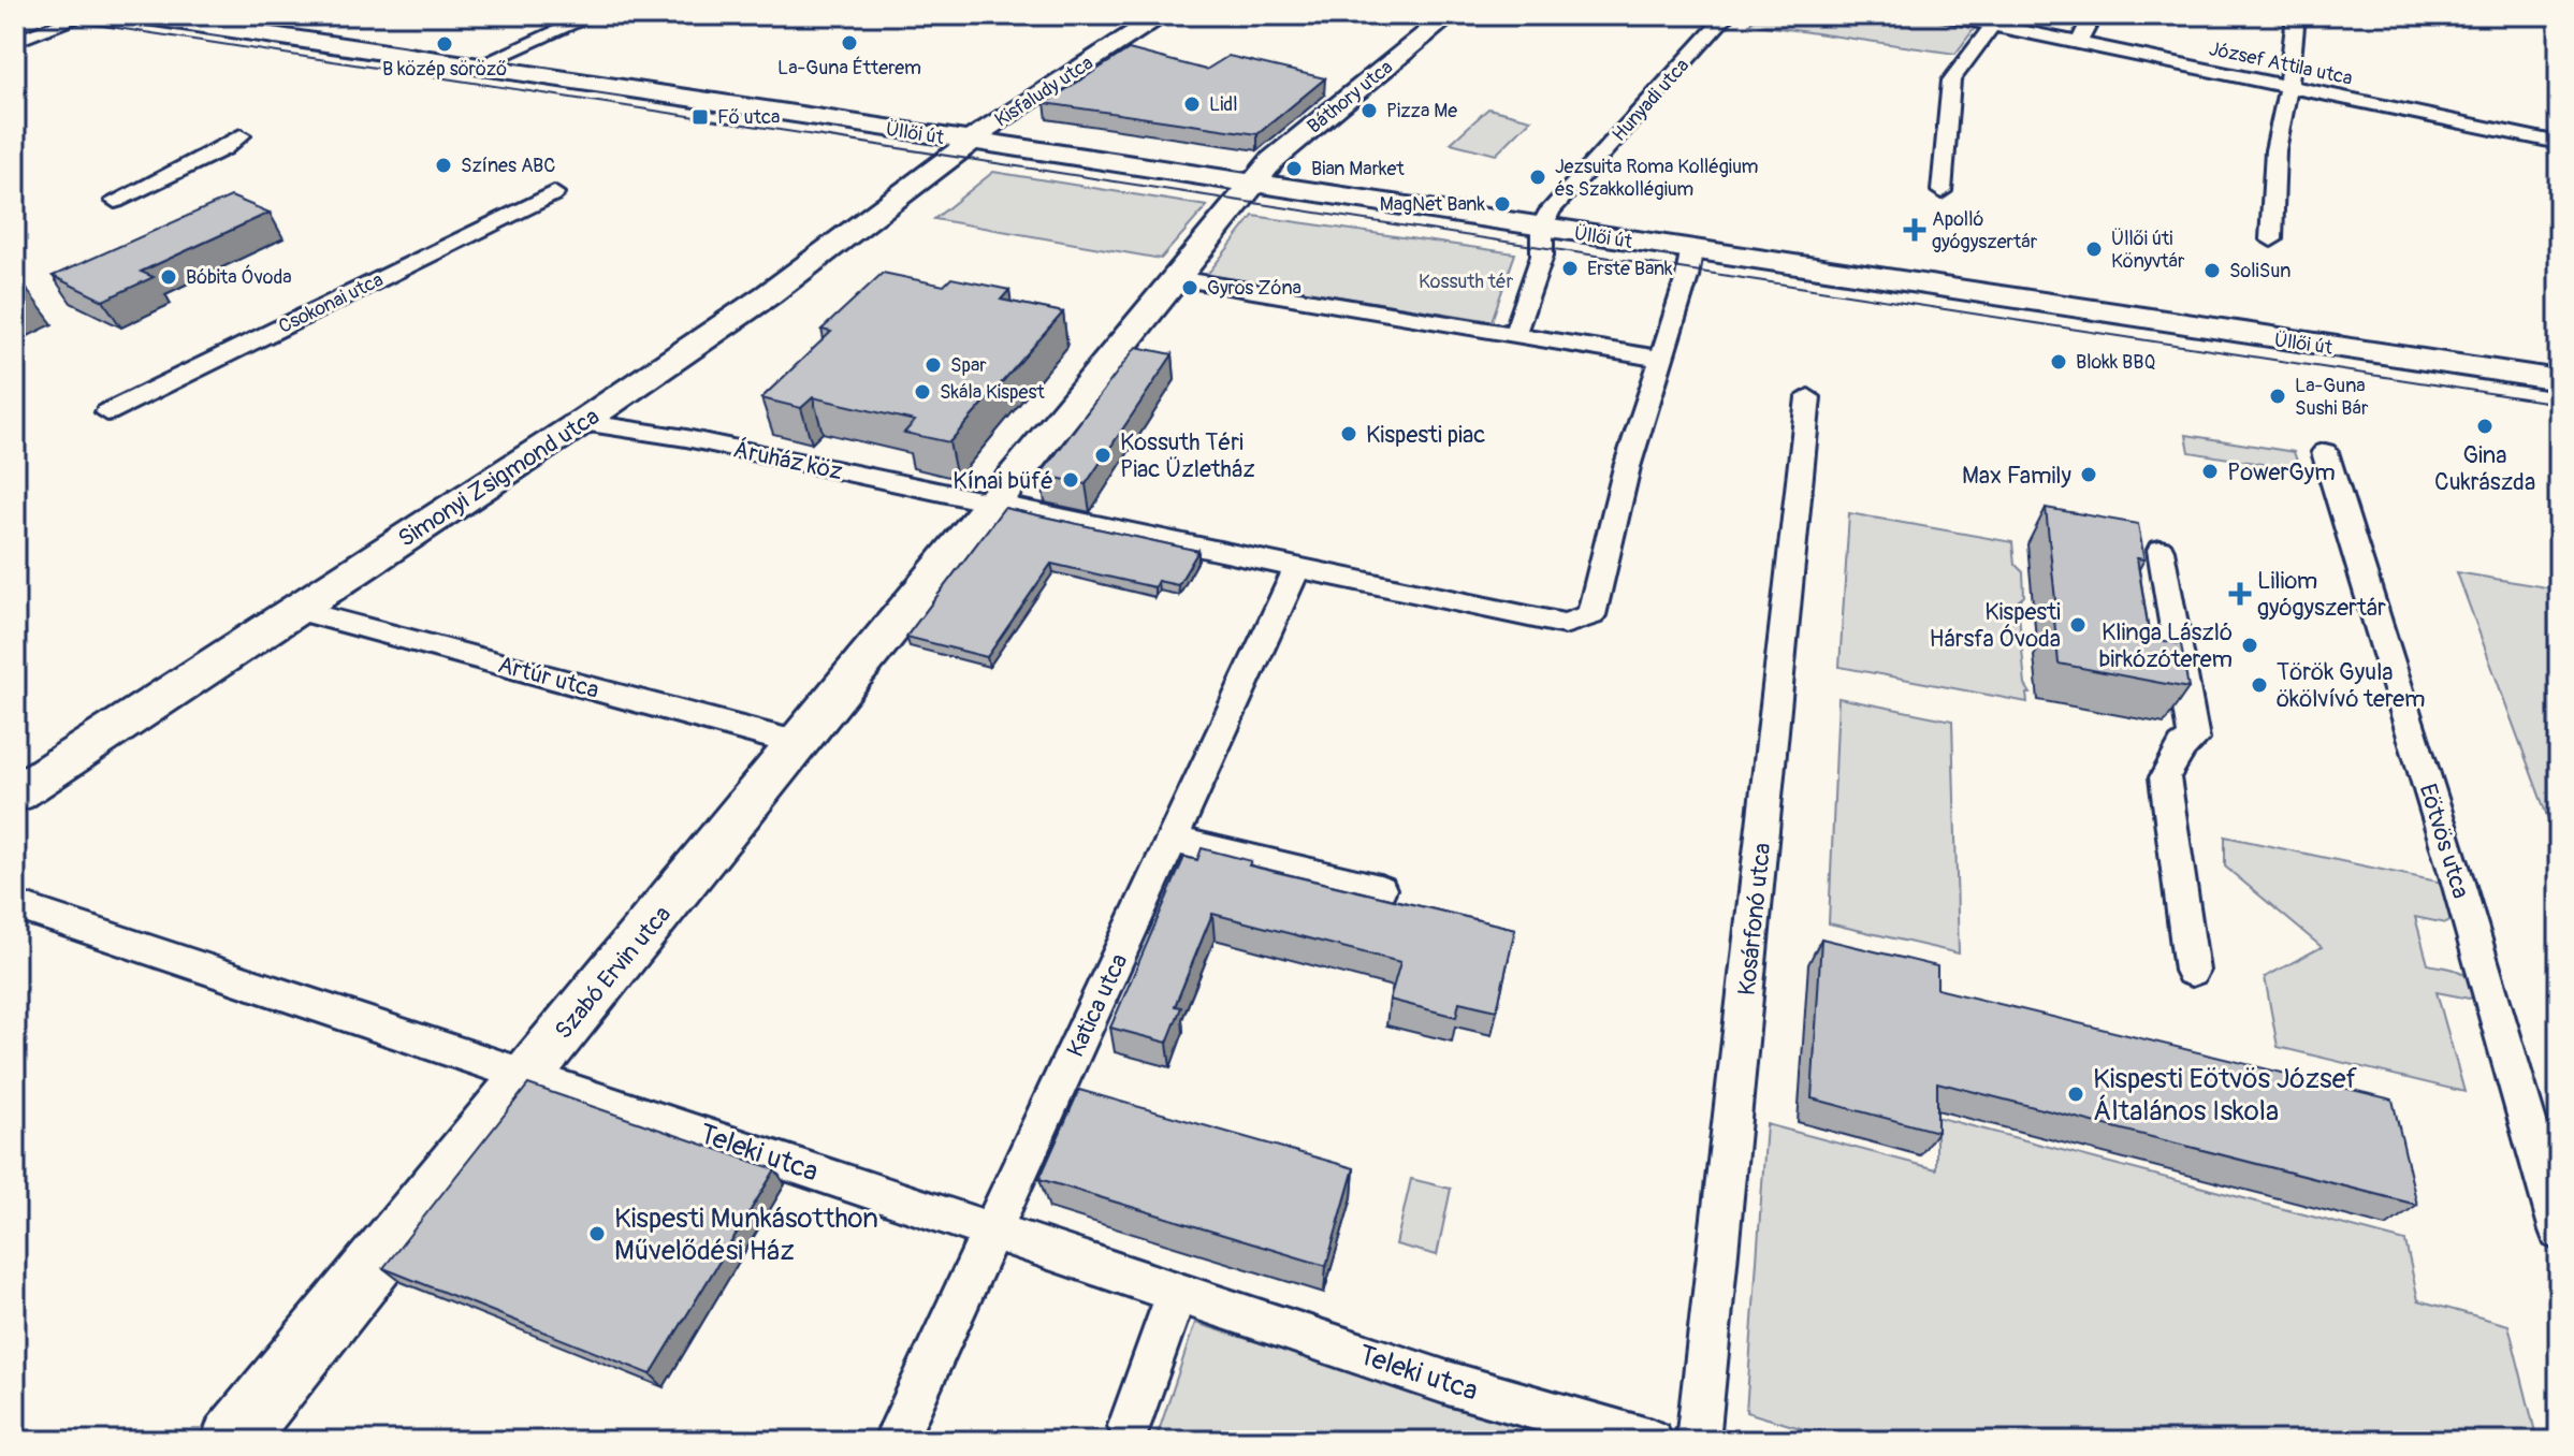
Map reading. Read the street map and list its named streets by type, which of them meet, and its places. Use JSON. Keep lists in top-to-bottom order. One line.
{"streets":{"main road":["Kisfaludy utca","Báthory utca","Üllői út","Simonyi Zsigmond utca","Szabó Ervin utca"],"street":["József Attila utca","Hunyadi utca","Csokonai utca","Áruház köz","Artúr utca","Eötvös utca","Kosárfonó utca","Katica utca","Teleki utca"]},"crossings":[["Kisfaludy utca","Üllői út"],["Kisfaludy utca","Simonyi Zsigmond utca"],["Báthory utca","Üllői út"],["Hunyadi utca","Üllői út"],["Üllői út","Simonyi Zsigmond utca"],["Áruház köz","Simonyi Zsigmond utca"],["Áruház köz","Szabó Ervin utca"],["Simonyi Zsigmond utca","Artúr utca"],["Artúr utca","Szabó Ervin utca"],["Szabó Ervin utca","Teleki utca"],["Katica utca","Teleki utca"]],"parks":["Kossuth tér"],"places":{"other":["La-Guna Étterem","B közép söröző","Lidl","Pizza Me","Színes ABC","Bian Market","Jezsuita Roma Kollégium és Szakkollégium","MagNet Bank","Üllői úti Könyvtár","Erste Bank","SoliSun","Bóbita Óvoda","Gyros Zóna","Blokk BBQ","Spar","Skála Kispest","La-Guna Sushi Bár","Gina Cukrászda","Kispesti piac","Kossuth Téri Piac Üzletház","PowerGym","Max Family","Kínai büfé","Kispesti Hársfa Óvoda","Klinga László birkózóterem","Török Gyula ökölvívó terem","Kispesti Eötvös József Általános Iskola","Kispesti Munkásotthon Művelődési Ház"],"transit":["Fő utca"],"health":["Apolló gyógyszertár","Liliom gyógyszertár"]}}
